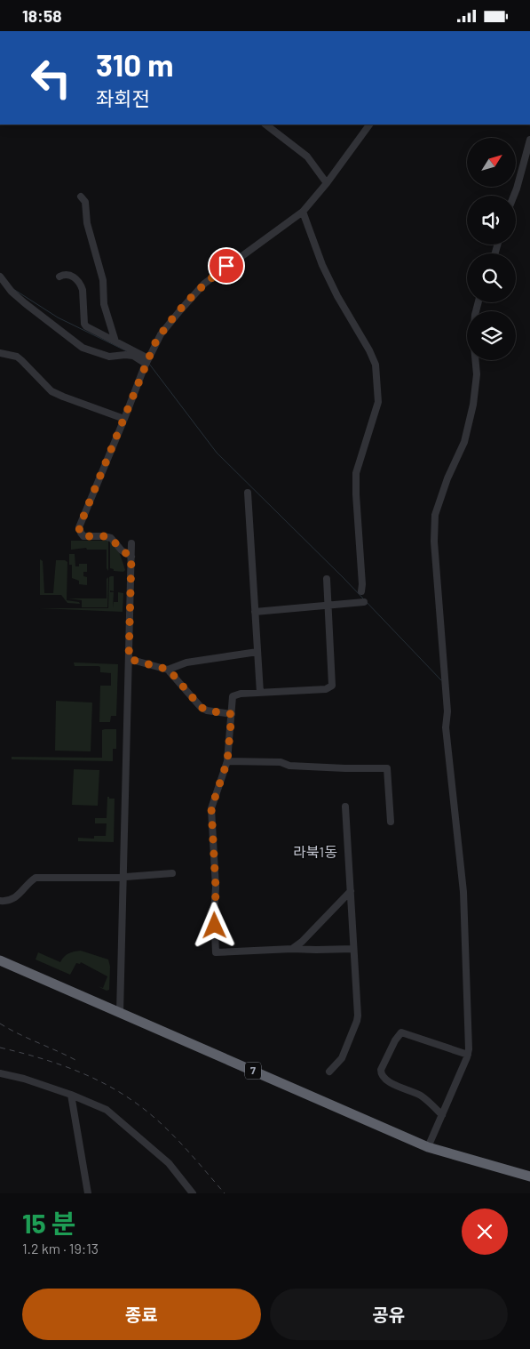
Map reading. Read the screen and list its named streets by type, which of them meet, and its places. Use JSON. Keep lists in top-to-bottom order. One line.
{"streets":{"highway":["7"]},"districts":["라북1동"],"north":"top right","page":{"status":"18:58","turn":["310 m","좌회전"],"heading":["15 분","1.2 km · 19:13"],"buttons":["종료","공유"]}}
